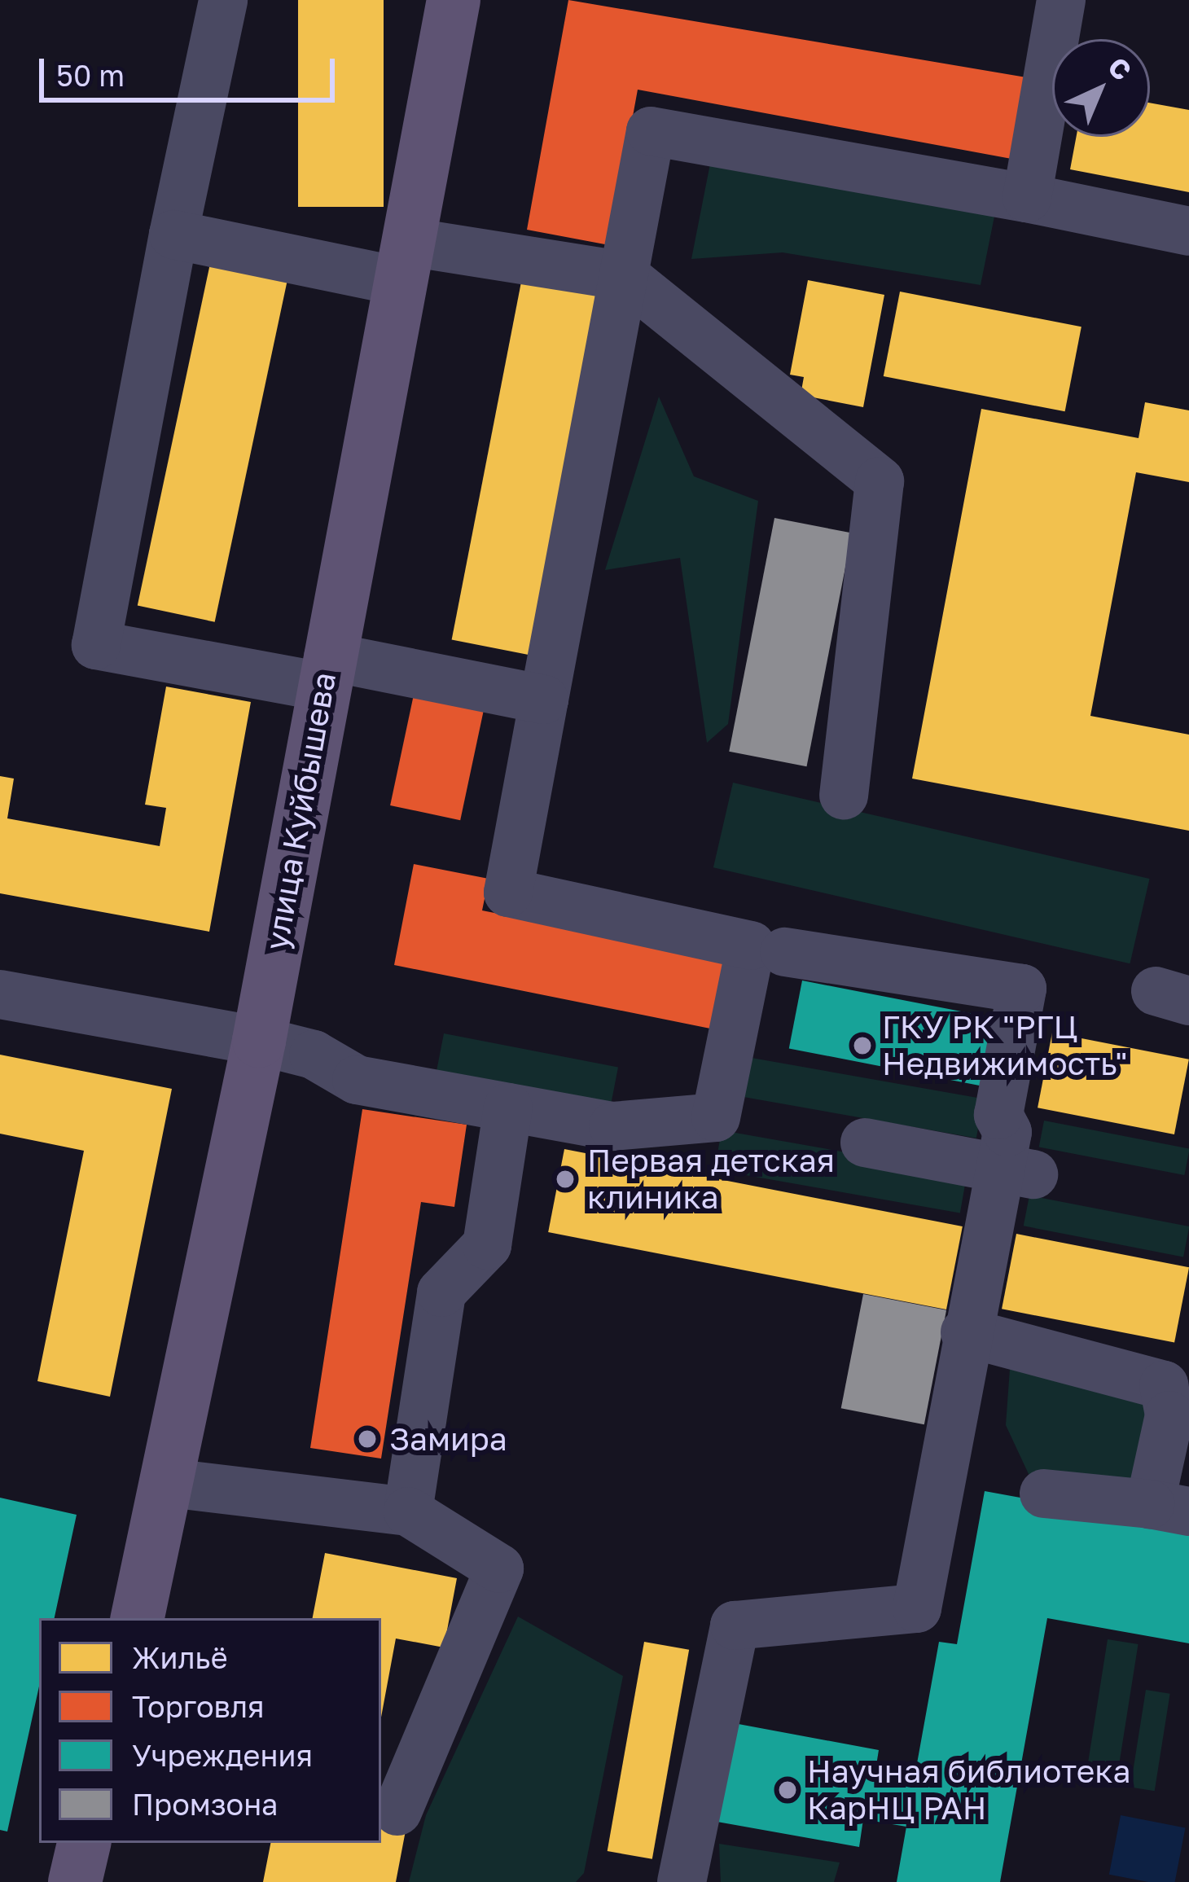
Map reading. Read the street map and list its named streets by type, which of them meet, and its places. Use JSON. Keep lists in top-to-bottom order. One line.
{"streets":{"main road":["улица Куйбышева"]},"places":["ГКУ РК \"РГЦ Недвижимость\"","Первая детская клиника","Замира","Научная библиотека КарНЦ РАН"],"legend":["Жильё","Торговля","Учреждения","Промзона"],"scale_bar":"50 m","north":"top right"}
